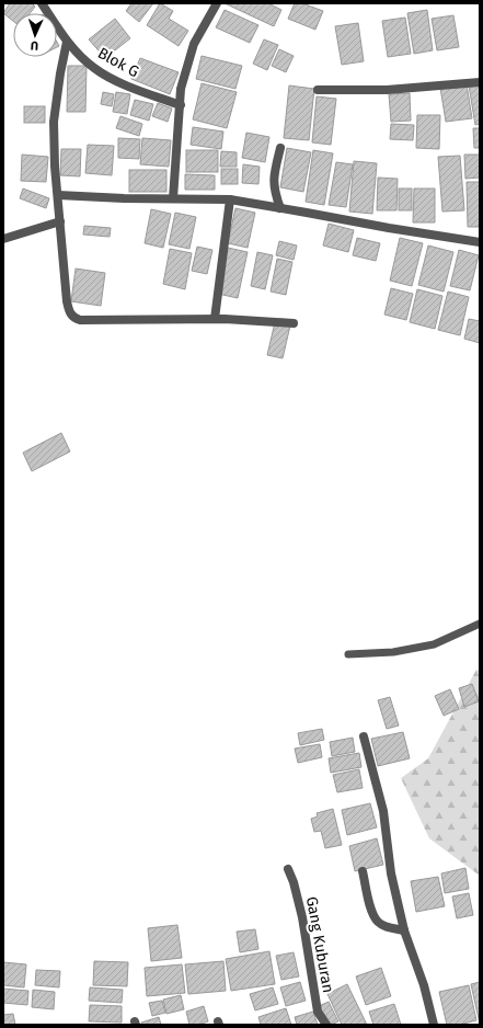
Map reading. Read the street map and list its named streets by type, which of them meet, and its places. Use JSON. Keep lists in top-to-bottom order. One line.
{"streets":{"street":["Blok G","Gang Kuburan"]},"north":"bottom"}
